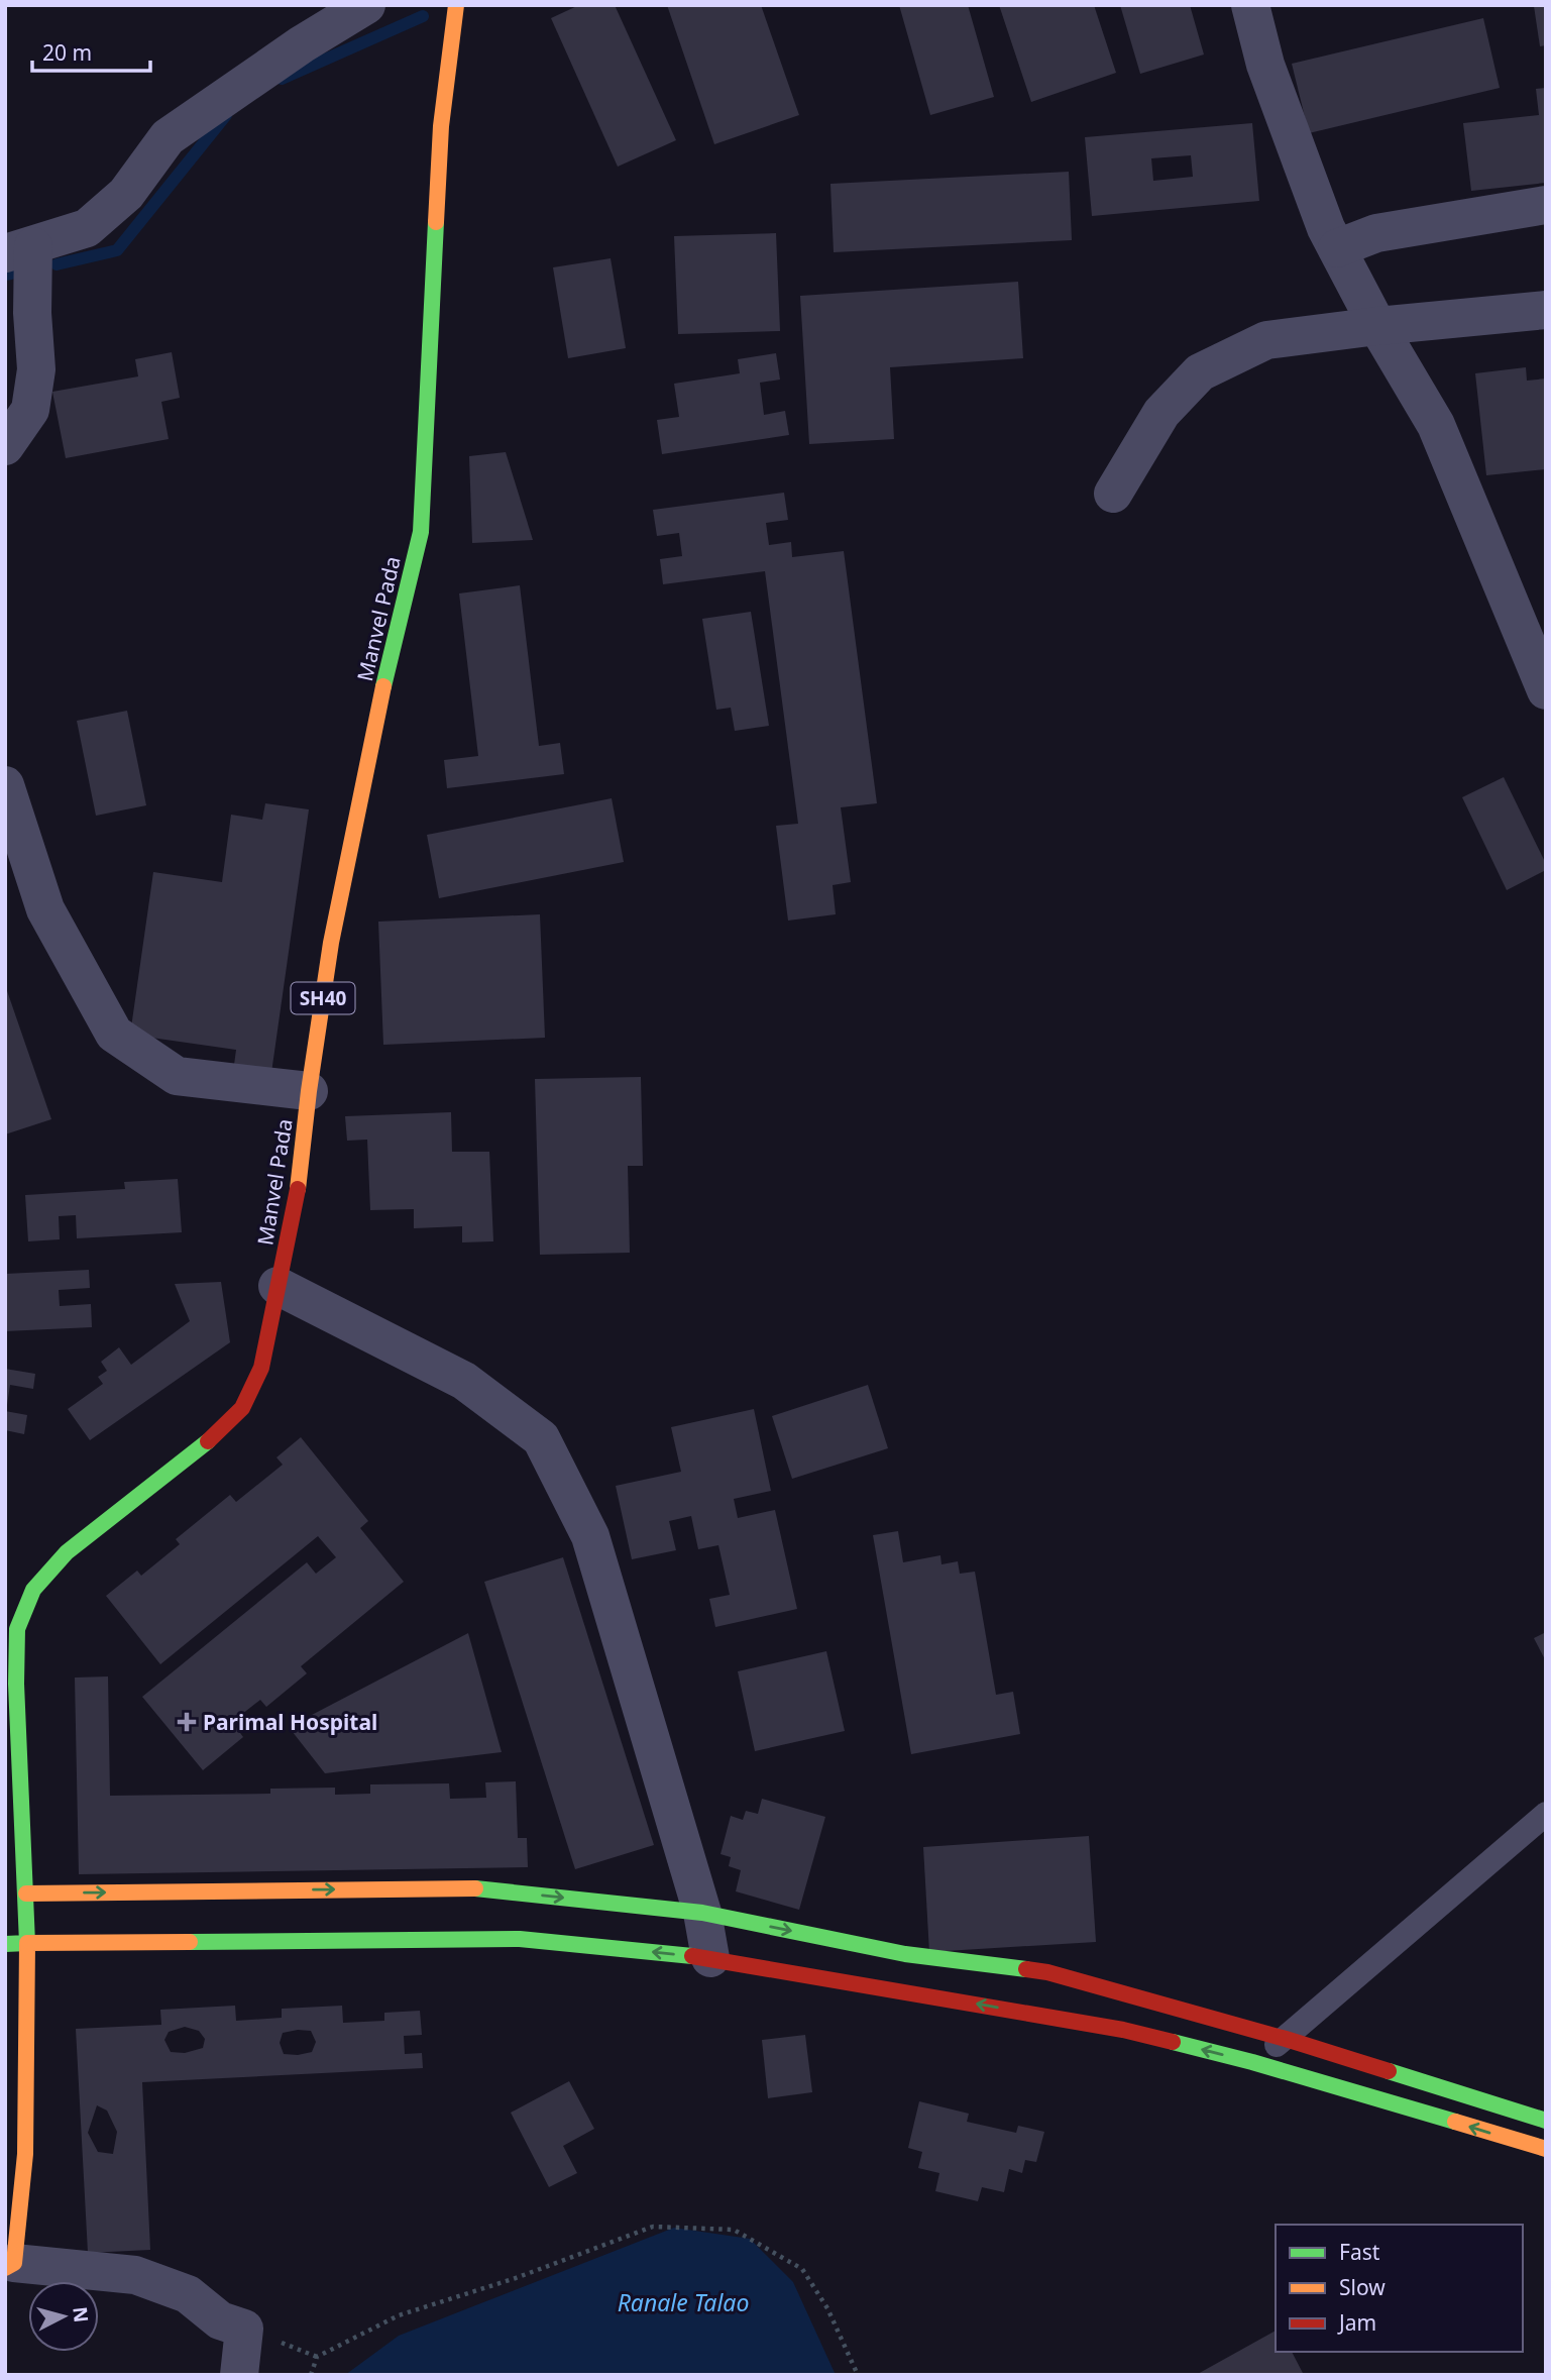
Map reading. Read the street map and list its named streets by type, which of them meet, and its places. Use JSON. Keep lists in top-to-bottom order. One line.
{"streets":{"main road":["Manvel Pada","SH40"]},"water":["Ranale Talao"],"places":{"health":["Parimal Hospital"]},"legend":["Fast","Slow","Jam"],"scale_bar":"20 m","north":"right"}
